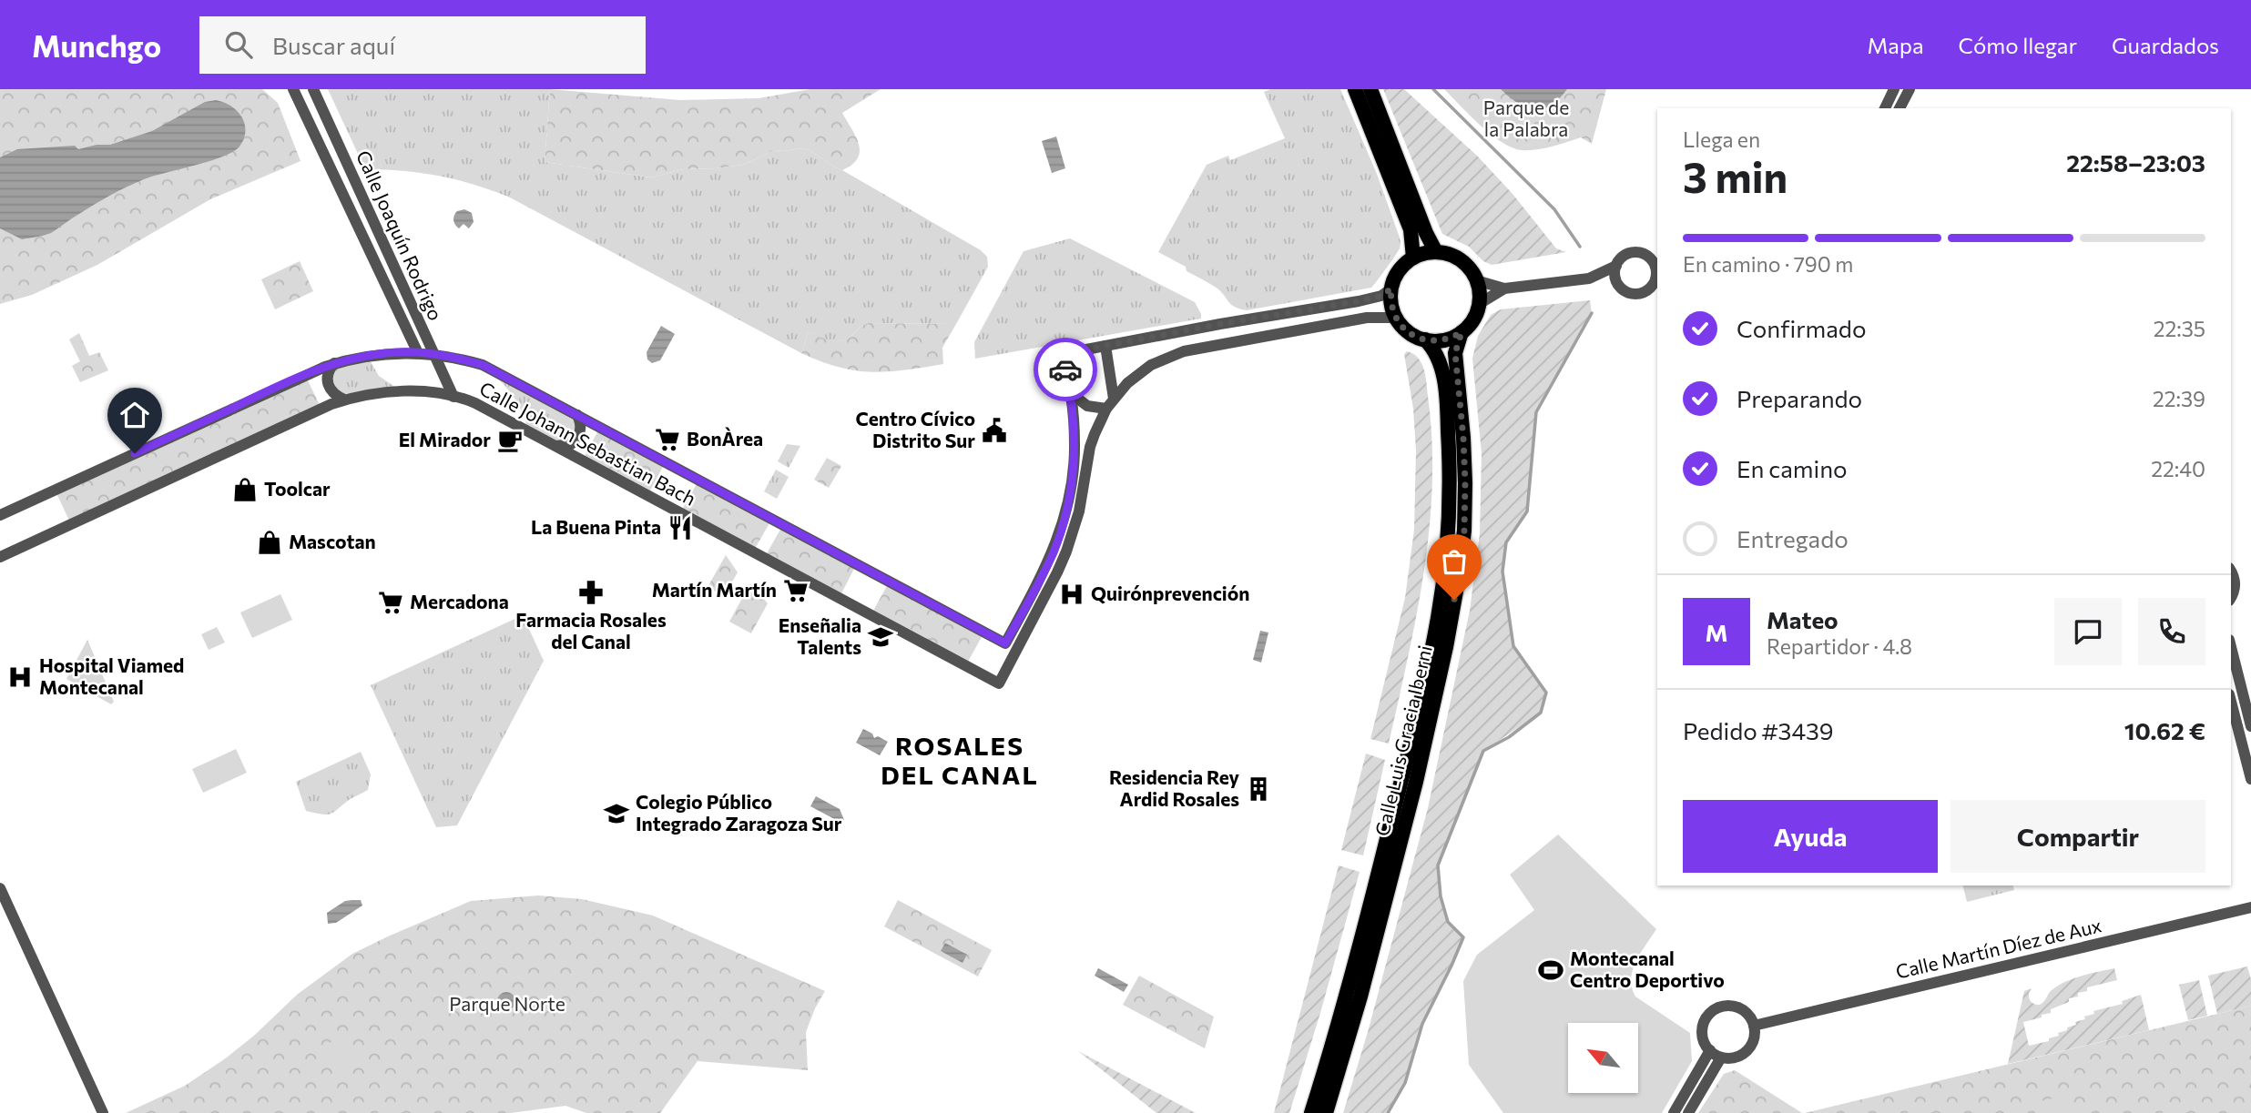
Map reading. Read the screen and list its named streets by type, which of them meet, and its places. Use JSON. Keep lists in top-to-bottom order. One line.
{"streets":{"main road":["Calle Luis Gracia Iberni"],"street":["Calle Joaquín Rodrigo","Calle Johann Sebastian Bach","Calle Martín Díez de Aux"]},"crossings":[["Calle Joaquín Rodrigo","Calle Johann Sebastian Bach"]],"districts":["ROSALES DEL CANAL"],"parks":["Parque de la Palabra","Parque Norte"],"places":{"public building":["Centro Cívico Distrito Sur"],"supermarket":["BonÀrea","Martín Martín","Mercadona"],"cafe":["El Mirador"],"shop":["Toolcar","Mascotan"],"restaurant":["La Buena Pinta"],"pharmacy":["Farmacia Rosales del Canal"],"hospital":["Quirónprevención","Hospital Viamed Montecanal"],"school or university":["Enseñalia Talents","Colegio Público Integrado Zaragoza Sur"],"building":["Residencia Rey Ardid Rosales"],"sports":["Montecanal Centro Deportivo"]},"north":"top left","page":{"header":"Munchgo","search":"Buscar aquí","nav":["Mapa","Cómo llegar","Guardados"],"heading":["3 min","Llega en","22:58–23:03"],"panel":["Mateo","Repartidor · 4.8","Pedido #3439","10.62 €"],"bar":"En camino · 790 m","list":[["Confirmado","22:35"],["Preparando","22:39"],["En camino","22:40"],"Entregado"],"round":"M","buttons":["Ayuda","Compartir"]}}
